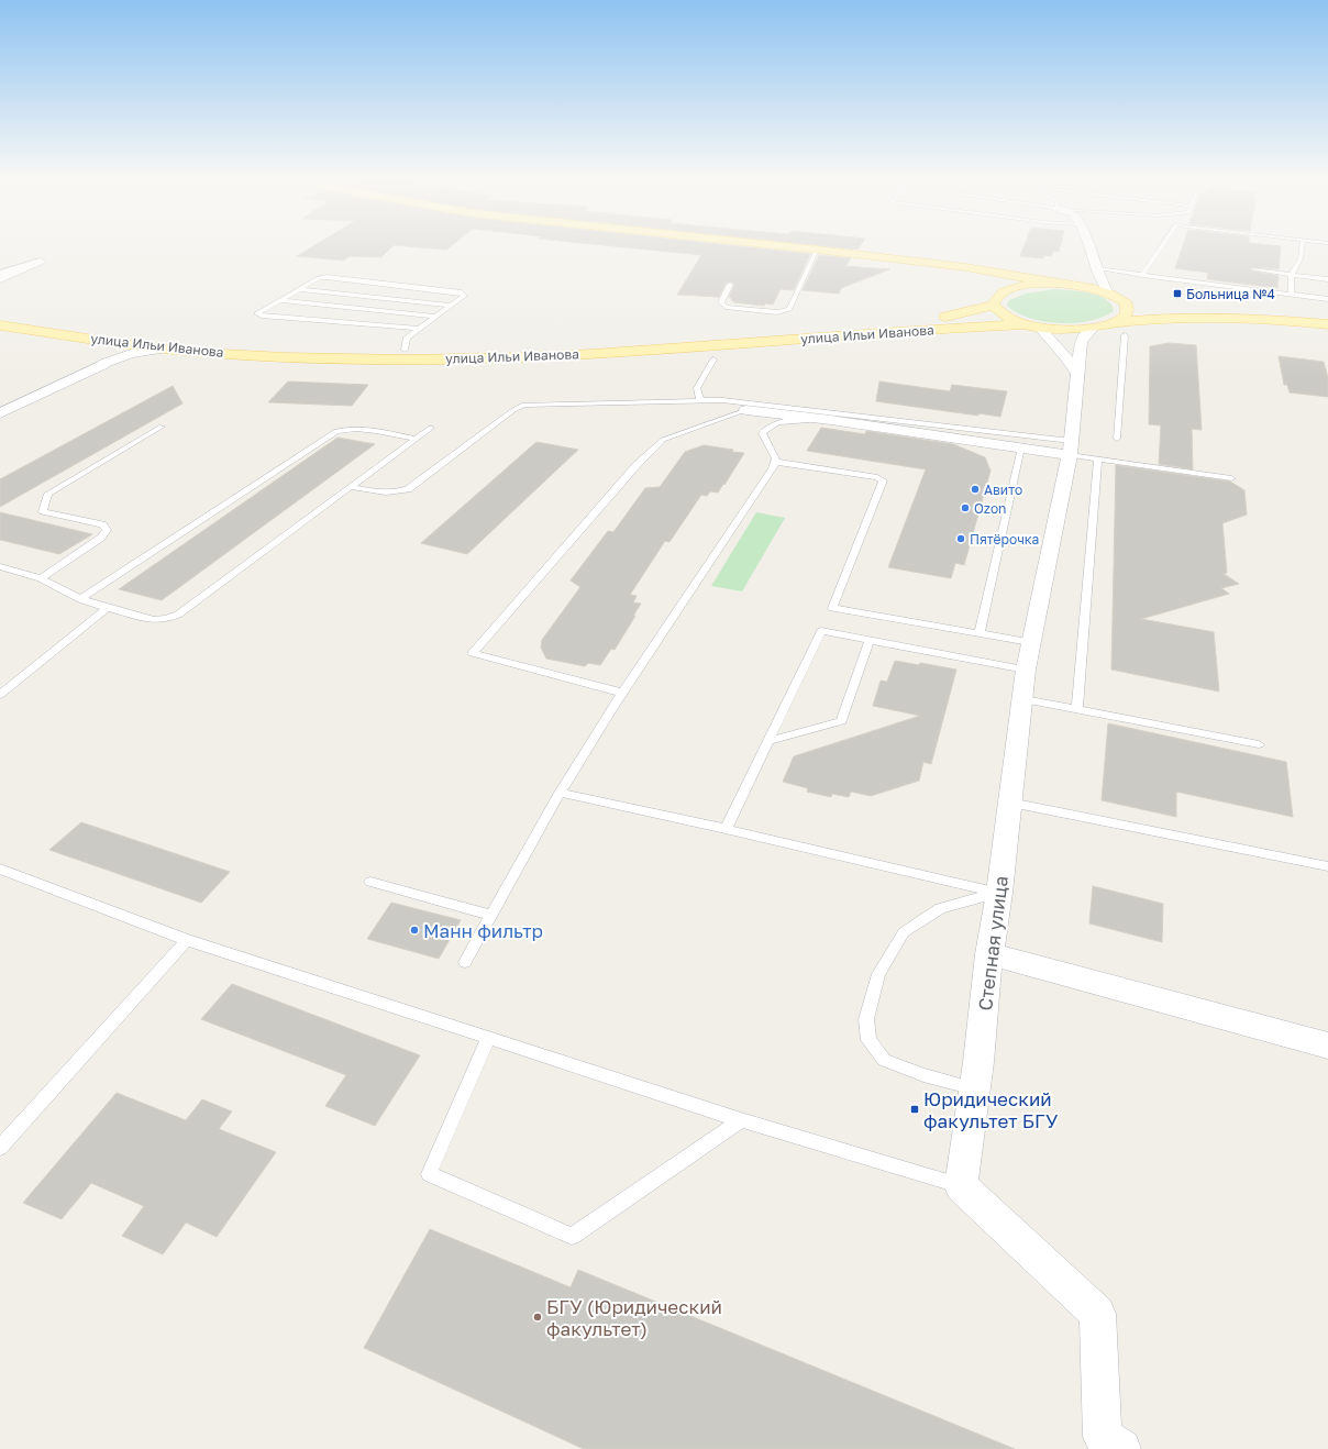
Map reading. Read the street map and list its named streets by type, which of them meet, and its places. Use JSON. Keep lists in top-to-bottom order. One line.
{"streets":{"main road":["улица Ильи Иванова"],"street":["Степная улица"]},"places":{"transit":["Больница №4","Юридический факультет БГУ"],"other":["Авито","Ozon","Пятёрочка","Манн фильтр","БГУ (Юридический факультет)"]}}
